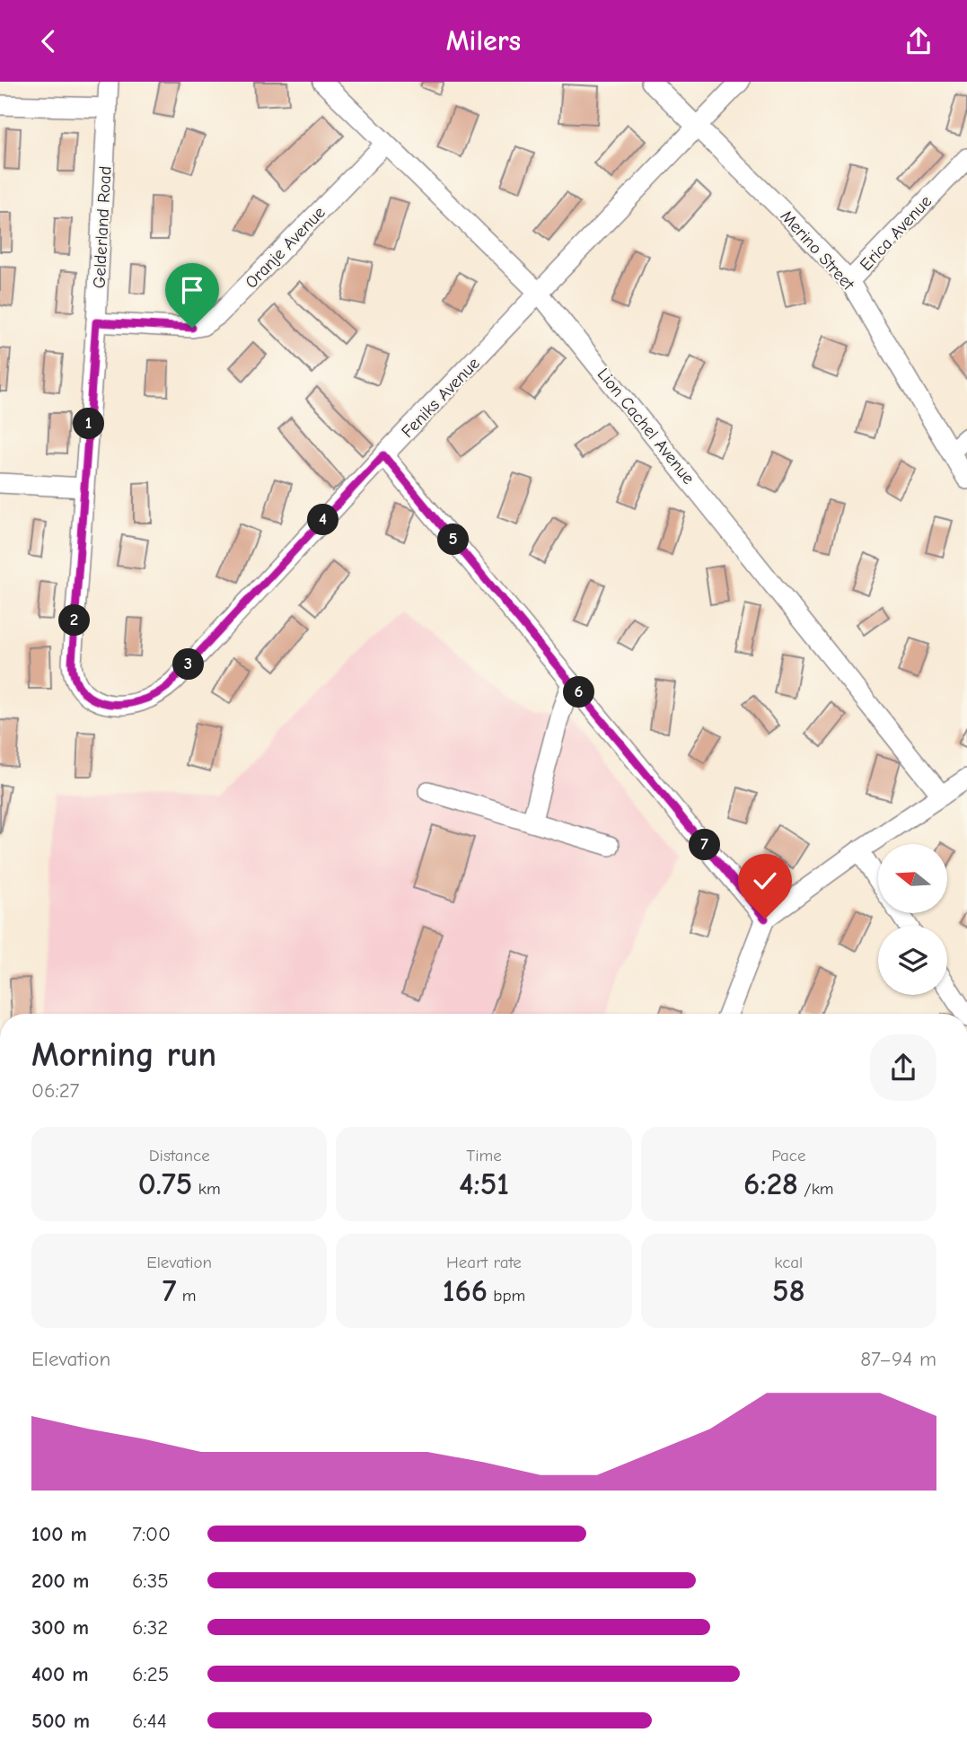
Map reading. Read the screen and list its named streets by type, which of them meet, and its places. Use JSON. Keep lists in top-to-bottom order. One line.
{"streets":{"street":["Gelderland Road","Erica Avenue","Oranje Avenue","Merino Street","Feniks Avenue","Lion Cachel Avenue"]},"crossings":[["Gelderland Road","Oranje Avenue"],["Gelderland Road","Feniks Avenue"],["Erica Avenue","Merino Street"],["Oranje Avenue","Lion Cachel Avenue"],["Merino Street","Feniks Avenue"],["Feniks Avenue","Lion Cachel Avenue"]],"north":"left","page":{"header":"Milers","pins":["1","4","5","2","3","6","7"],"heading":["Morning run","06:27"],"stats":[["Distance","0.75 km"],["Time","4:51"],["Pace","6:28 /km"],["Elevation","7 m"],["Heart rate","166 bpm"],["kcal","58"]],"chart":["Elevation","87–94 m"],"list":[{"name":"100 m","note":"7:00"},{"name":"200 m","note":"6:35"},{"name":"300 m","note":"6:32"},{"name":"400 m","note":"6:25"},{"name":"500 m","note":"6:44"}]}}
